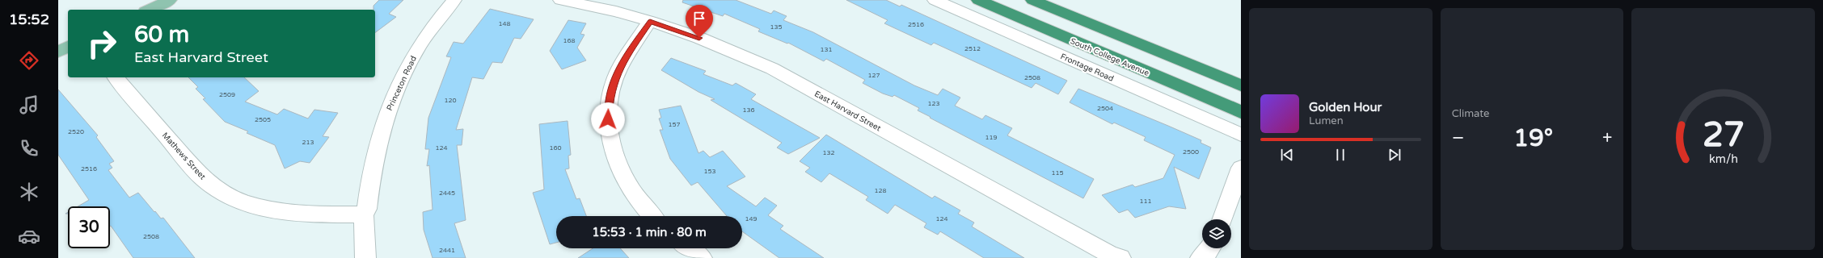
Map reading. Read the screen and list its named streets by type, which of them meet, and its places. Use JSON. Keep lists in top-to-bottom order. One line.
{"streets":{"highway":["South College Avenue"],"street":["Frontage Road","Princeton Road","East Harvard Street","Mathews Street"]},"crossings":[["Princeton Road","Mathews Street"]],"house_numbers":["148","2516","135","168","2512","131","127","2508","2509","120","123","2504","136","2505","157","2520","119","213","124","160","2500","132","2516","153","115","128","2445","111","149","124","2508","2441"],"page":{"tabs":"15:52","tile":"Climate","turn":["60 m","East Harvard Street"],"song":["Golden Hour","Lumen"],"heat":["−","19°","+"],"limit":"30","trip":"15:53 · 1 min · 80 m","gauge":["27","km/h"]}}
